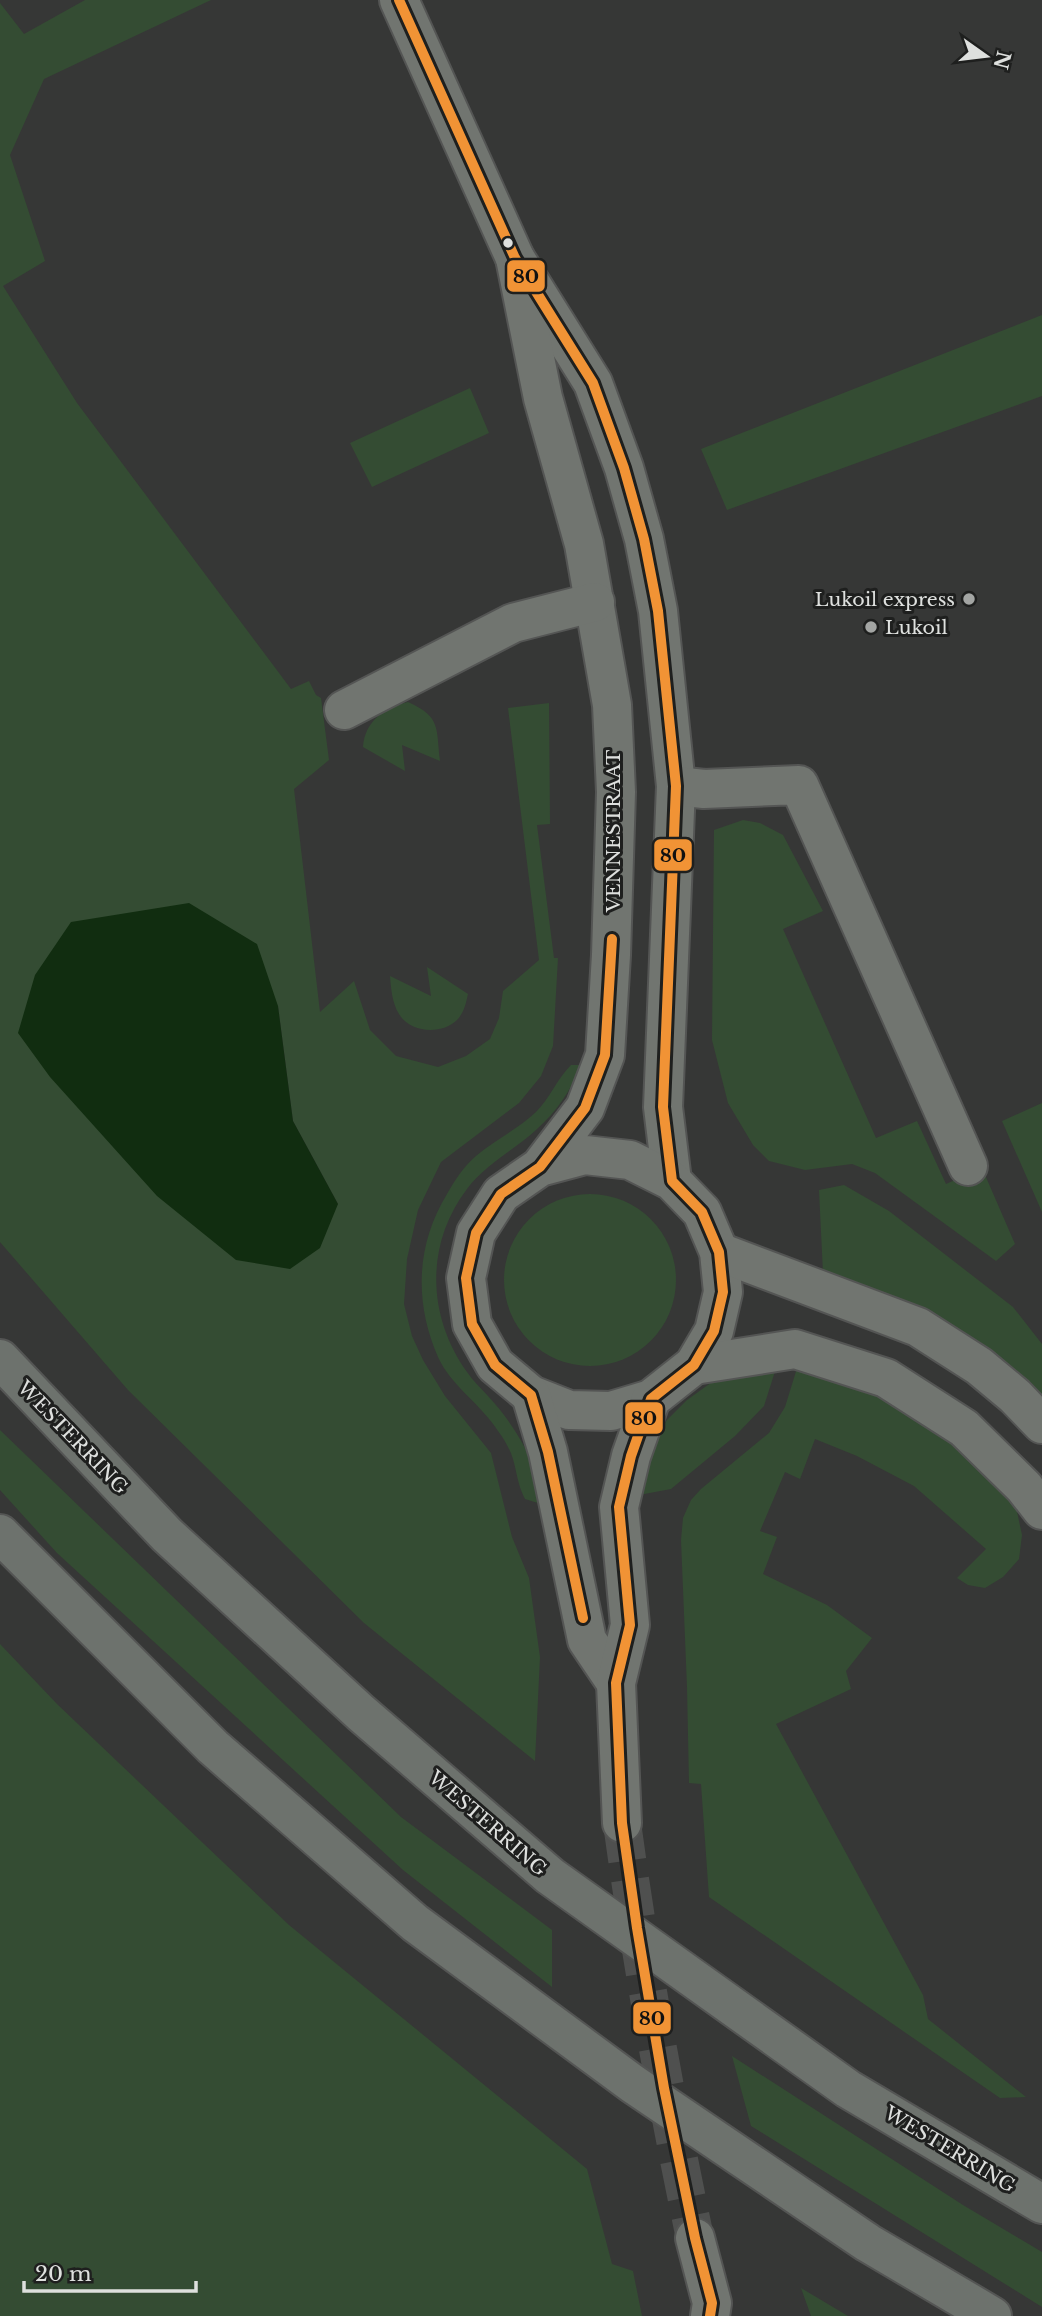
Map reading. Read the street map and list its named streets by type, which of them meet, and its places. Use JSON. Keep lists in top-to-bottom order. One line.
{"streets":{"highway":["WESTERRING"],"street":["VENNESTRAAT"]},"places":["Lukoil express","Lukoil"],"lines":["transit line 80"],"scale_bar":"20 m","north":"right"}
